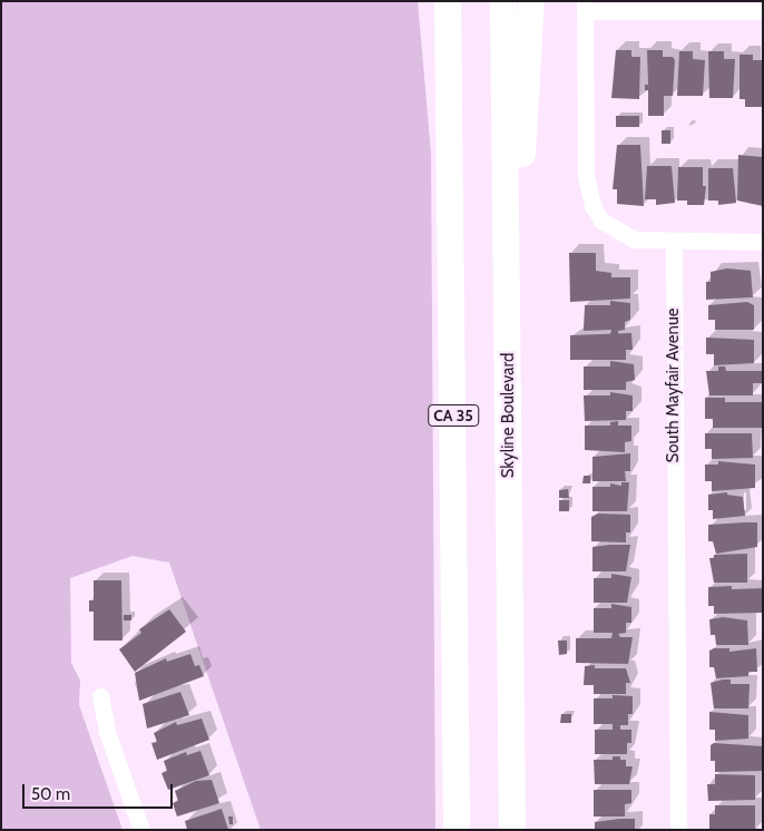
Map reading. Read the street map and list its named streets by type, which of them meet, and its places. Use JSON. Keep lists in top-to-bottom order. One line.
{"streets":{"main road":["CA 35","Skyline Boulevard"],"street":["South Mayfair Avenue"]},"scale_bar":"50 m"}
